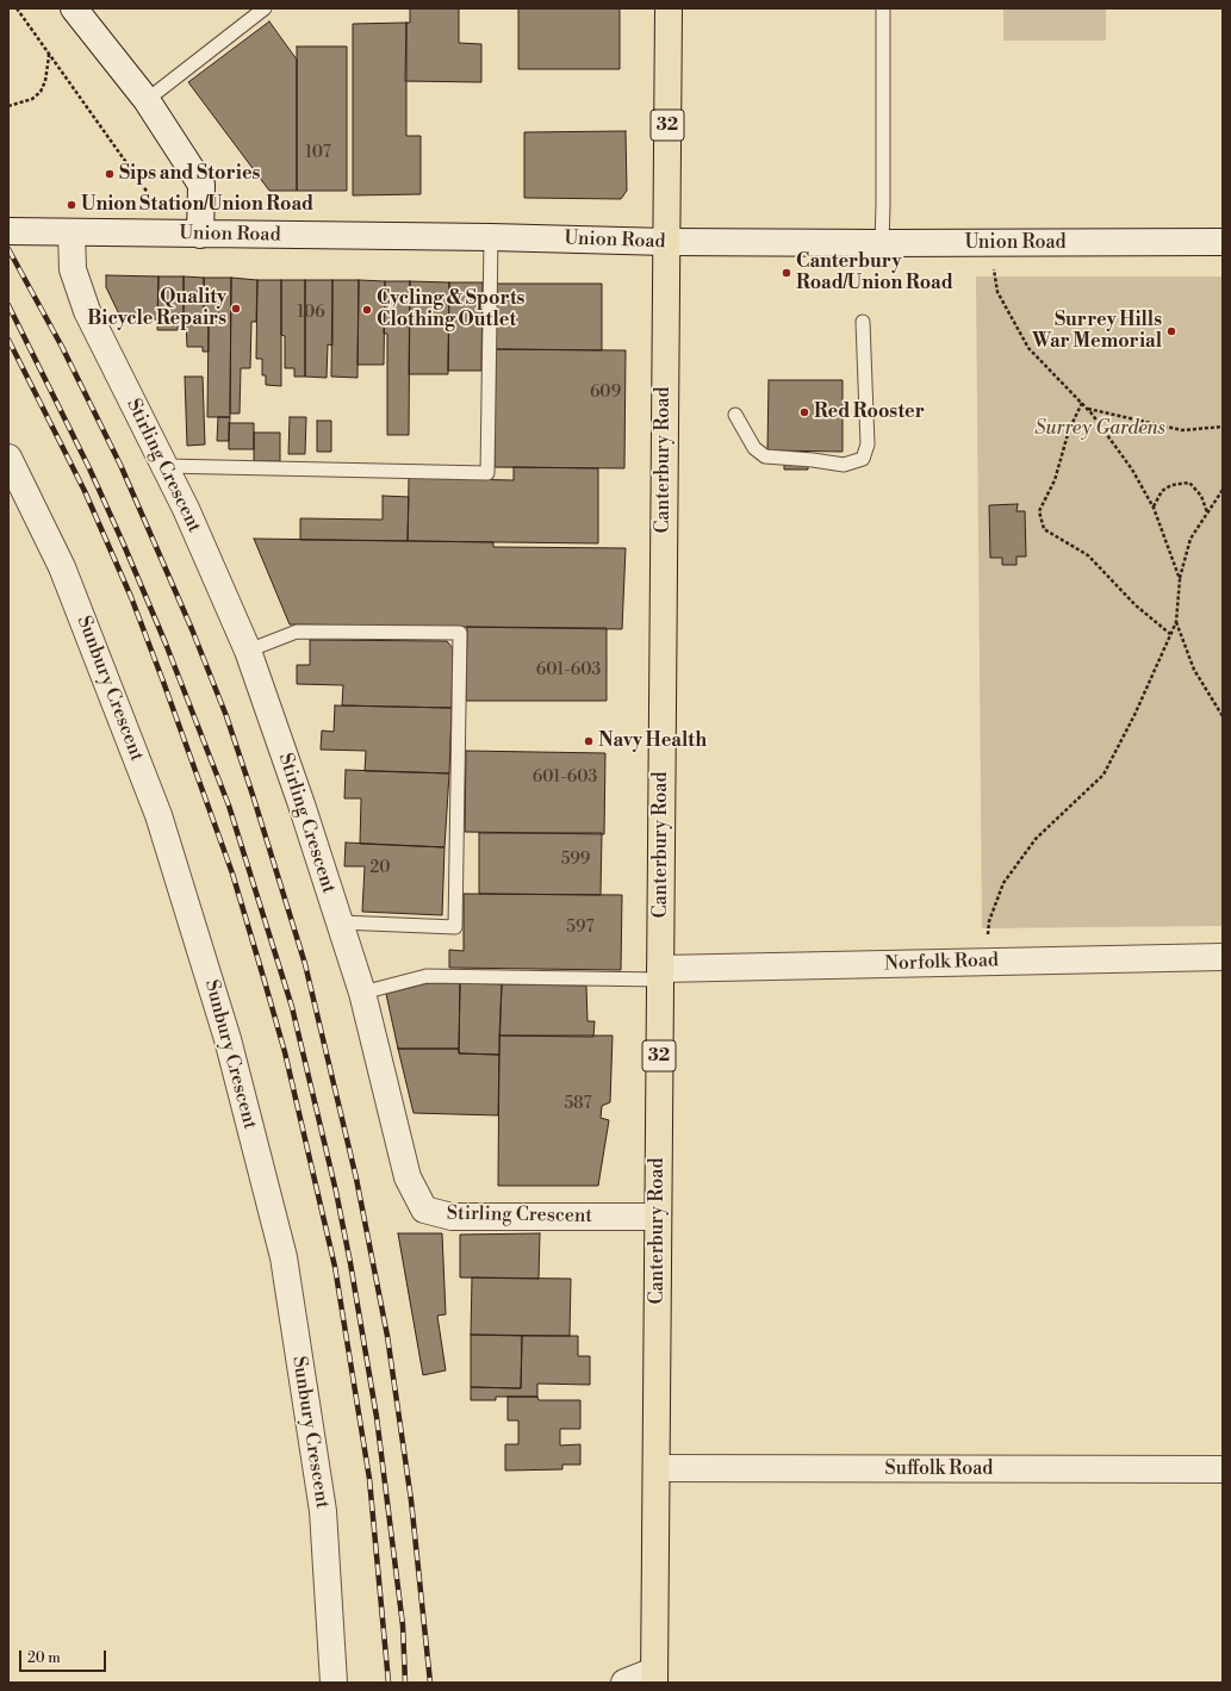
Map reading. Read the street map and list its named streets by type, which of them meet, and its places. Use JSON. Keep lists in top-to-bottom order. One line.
{"streets":{"main road":["32","Canterbury Road"],"street":["Union Road","Stirling Crescent","Sunbury Crescent","Norfolk Road","Suffolk Road"]},"crossings":[["Union Road","Canterbury Road"],["Union Road","Stirling Crescent"],["Canterbury Road","Stirling Crescent"],["Canterbury Road","Norfolk Road"],["Canterbury Road","Suffolk Road"]],"parks":["Surrey Gardens"],"places":["Sips and Stories","Union Station/Union Road","Canterbury Road/Union Road","Quality Bicycle Repairs","Cycling & Sports Clothing Outlet","Surrey Hills War Memorial","Red Rooster","Navy Health"],"house_numbers":["107","106","609","601-603","601-603","599","20","597","587"],"scale_bar":"20 m"}
